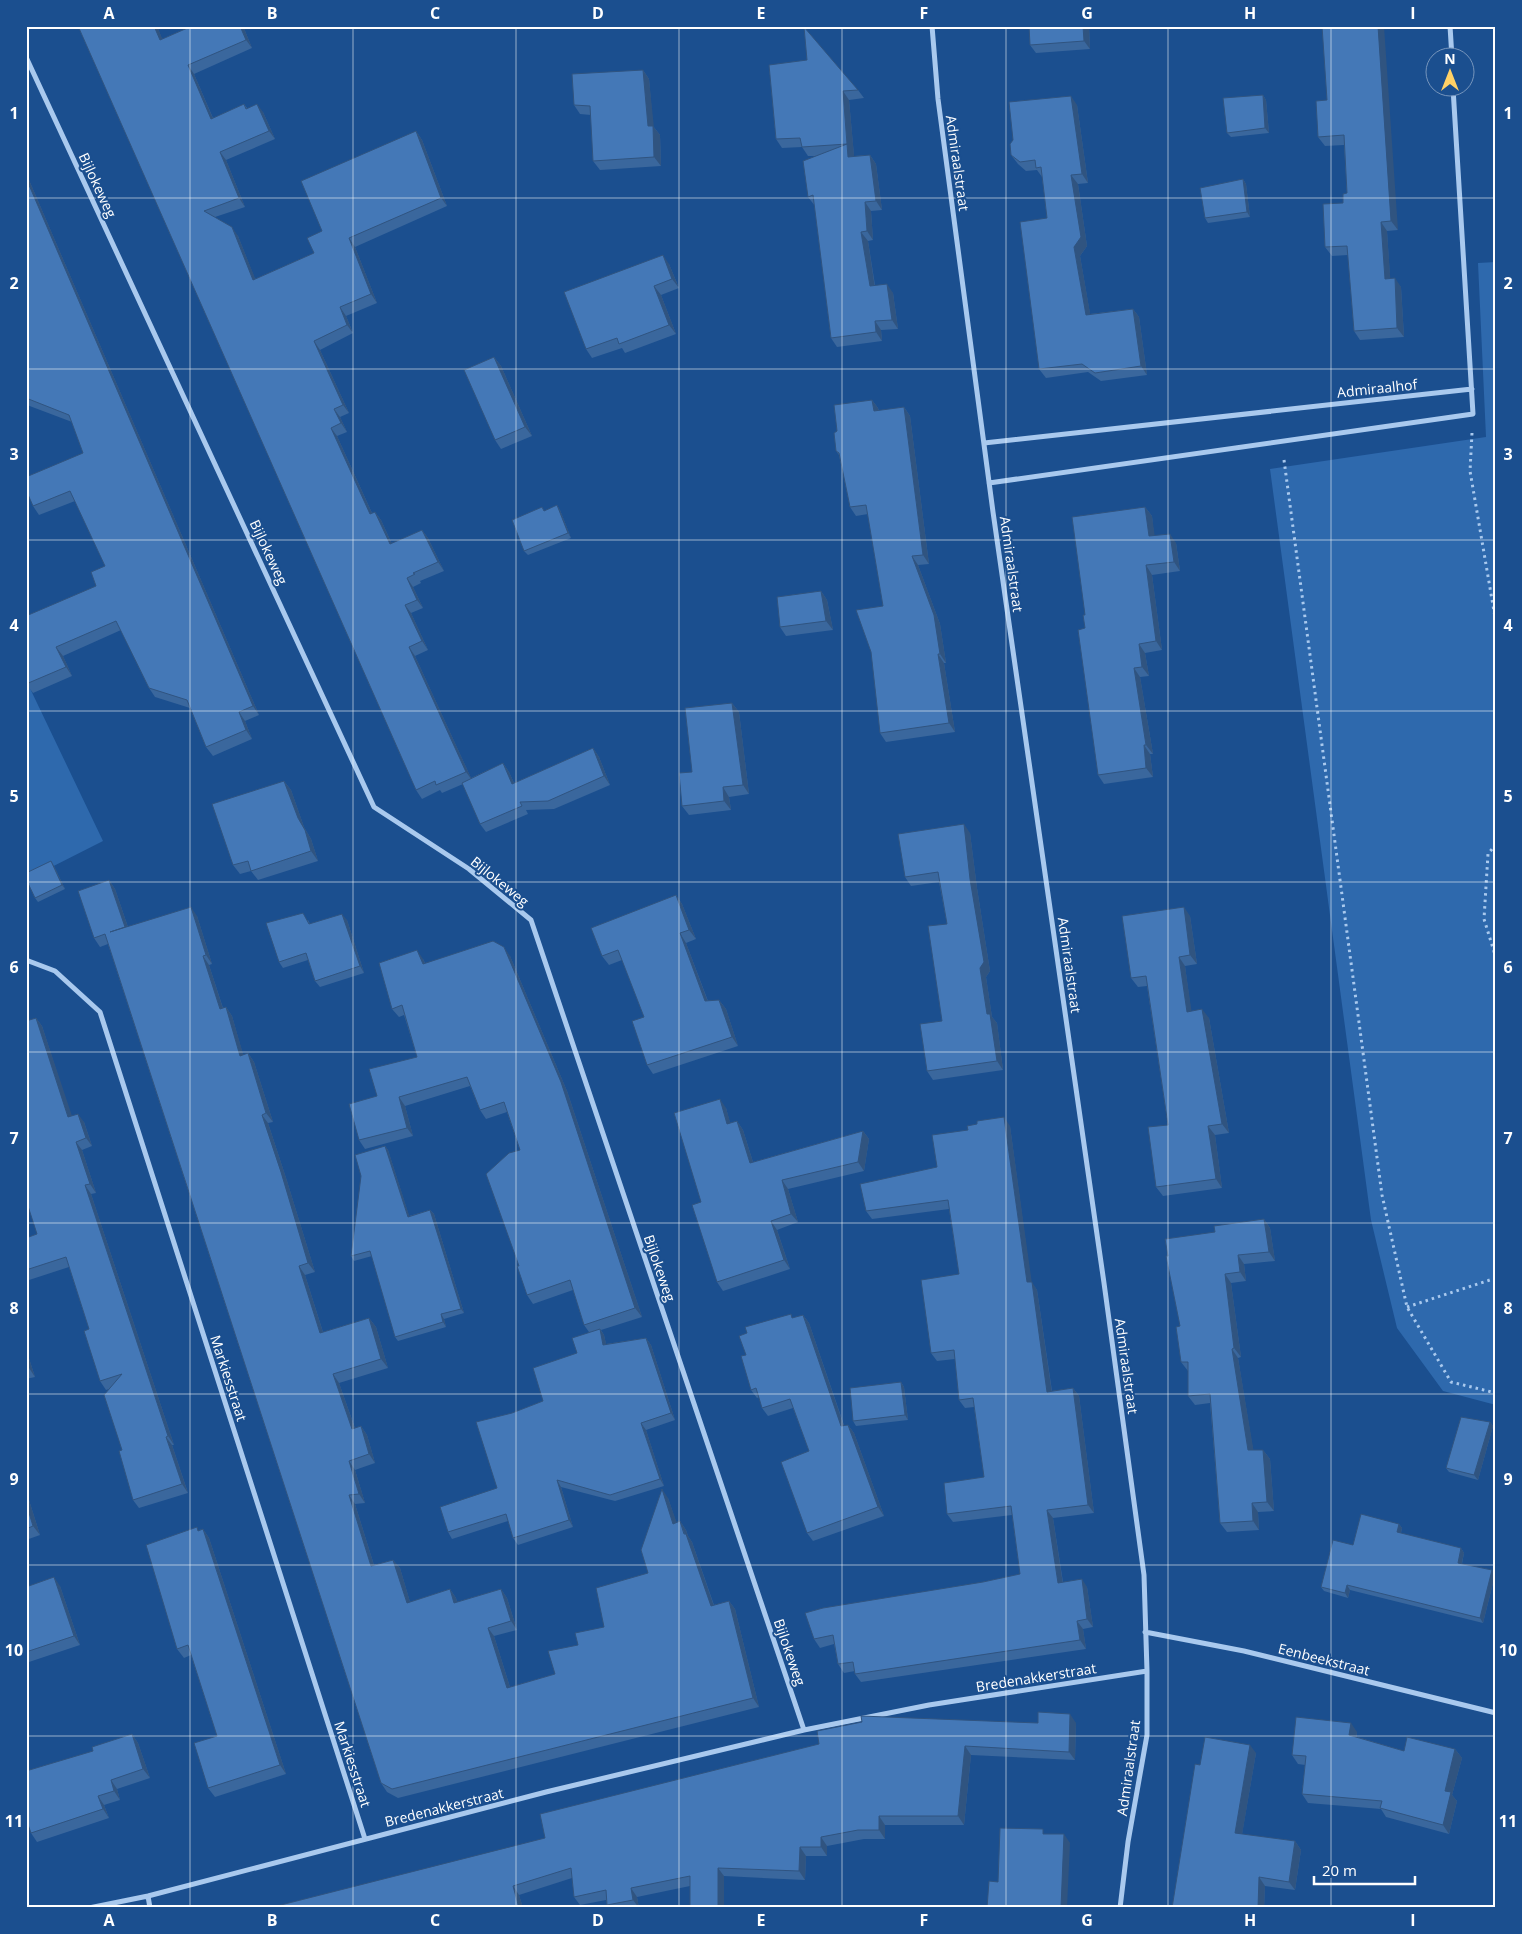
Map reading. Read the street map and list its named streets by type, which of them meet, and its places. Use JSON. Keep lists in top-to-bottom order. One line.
{"streets":{"street":["Admiraalstraat","Bijlokeweg","Admiraalhof","Markiesstraat","Eenbeekstraat","Bredenakkerstraat"]},"crossings":[["Admiraalstraat","Admiraalhof"],["Admiraalstraat","Eenbeekstraat"],["Admiraalstraat","Bredenakkerstraat"],["Bijlokeweg","Bredenakkerstraat"],["Markiesstraat","Bredenakkerstraat"]],"scale_bar":"20 m","north":"top","grid":{"columns":["A","B","C","D","E","F","G","H","I"],"rows":["1","2","3","4","5","6","7","8","9","10","11"]}}
